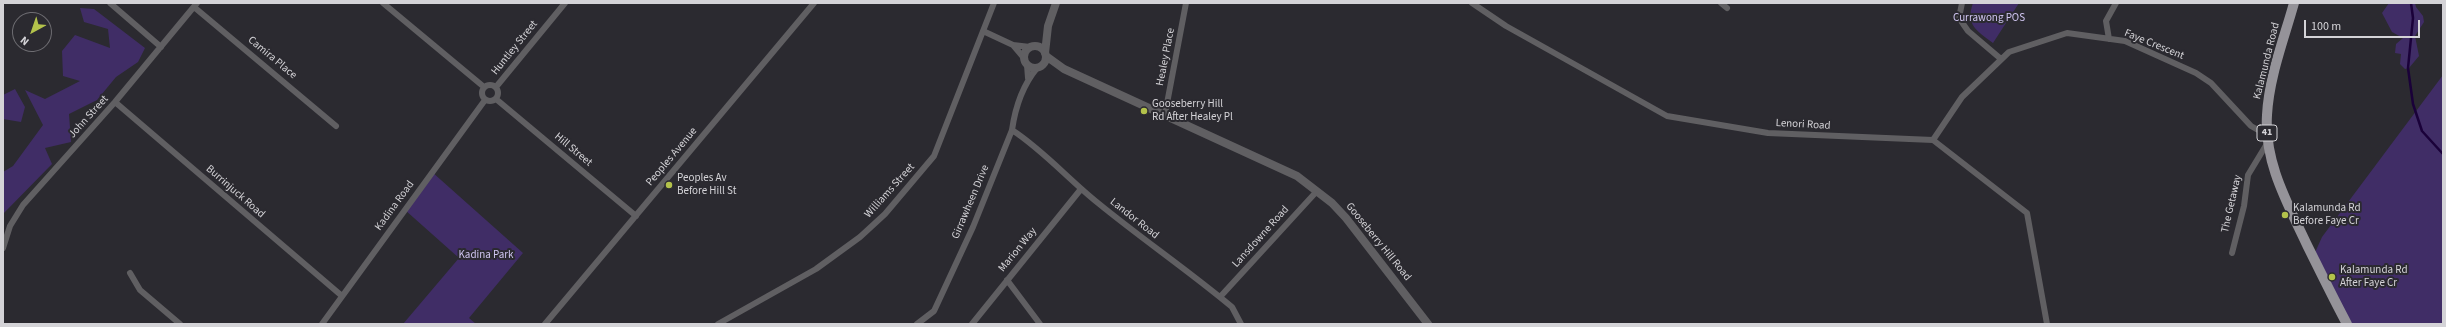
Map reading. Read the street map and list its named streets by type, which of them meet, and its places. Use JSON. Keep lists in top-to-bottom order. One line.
{"streets":{"main road":["Kalamunda Road","41"],"street":["Faye Crescent","Huntley Street","Healey Place","Camira Place","John Street","Lenori Road","Hill Street","Peoples Avenue","Williams Street","Burrinjuck Road","Girrawheen Drive","The Getaway","Kadina Road","Landor Road","Lansdowne Road","Gooseberry Hill Road","Marion Way"]},"crossings":[["Faye Crescent","Kalamunda Road"],["Faye Crescent","Lenori Road"],["Faye Crescent","The Getaway"],["Huntley Street","Hill Street"],["Huntley Street","Kadina Road"],["Healey Place","Gooseberry Hill Road"],["Camira Place","John Street"],["Kalamunda Road","The Getaway"],["John Street","Burrinjuck Road"],["Hill Street","Peoples Avenue"],["Hill Street","Kadina Road"],["Burrinjuck Road","Kadina Road"],["Girrawheen Drive","Landor Road"],["Girrawheen Drive","Gooseberry Hill Road"],["Landor Road","Lansdowne Road"],["Landor Road","Marion Way"],["Lansdowne Road","Gooseberry Hill Road"]],"parks":["Currawong POS","Kadina Park"],"places":["Gooseberry Hill Rd After Healey Pl","Peoples Av Before Hill St","Kalamunda Rd Before Faye Cr","Kalamunda Rd After Faye Cr"],"scale_bar":"100 m","north":"bottom left"}
